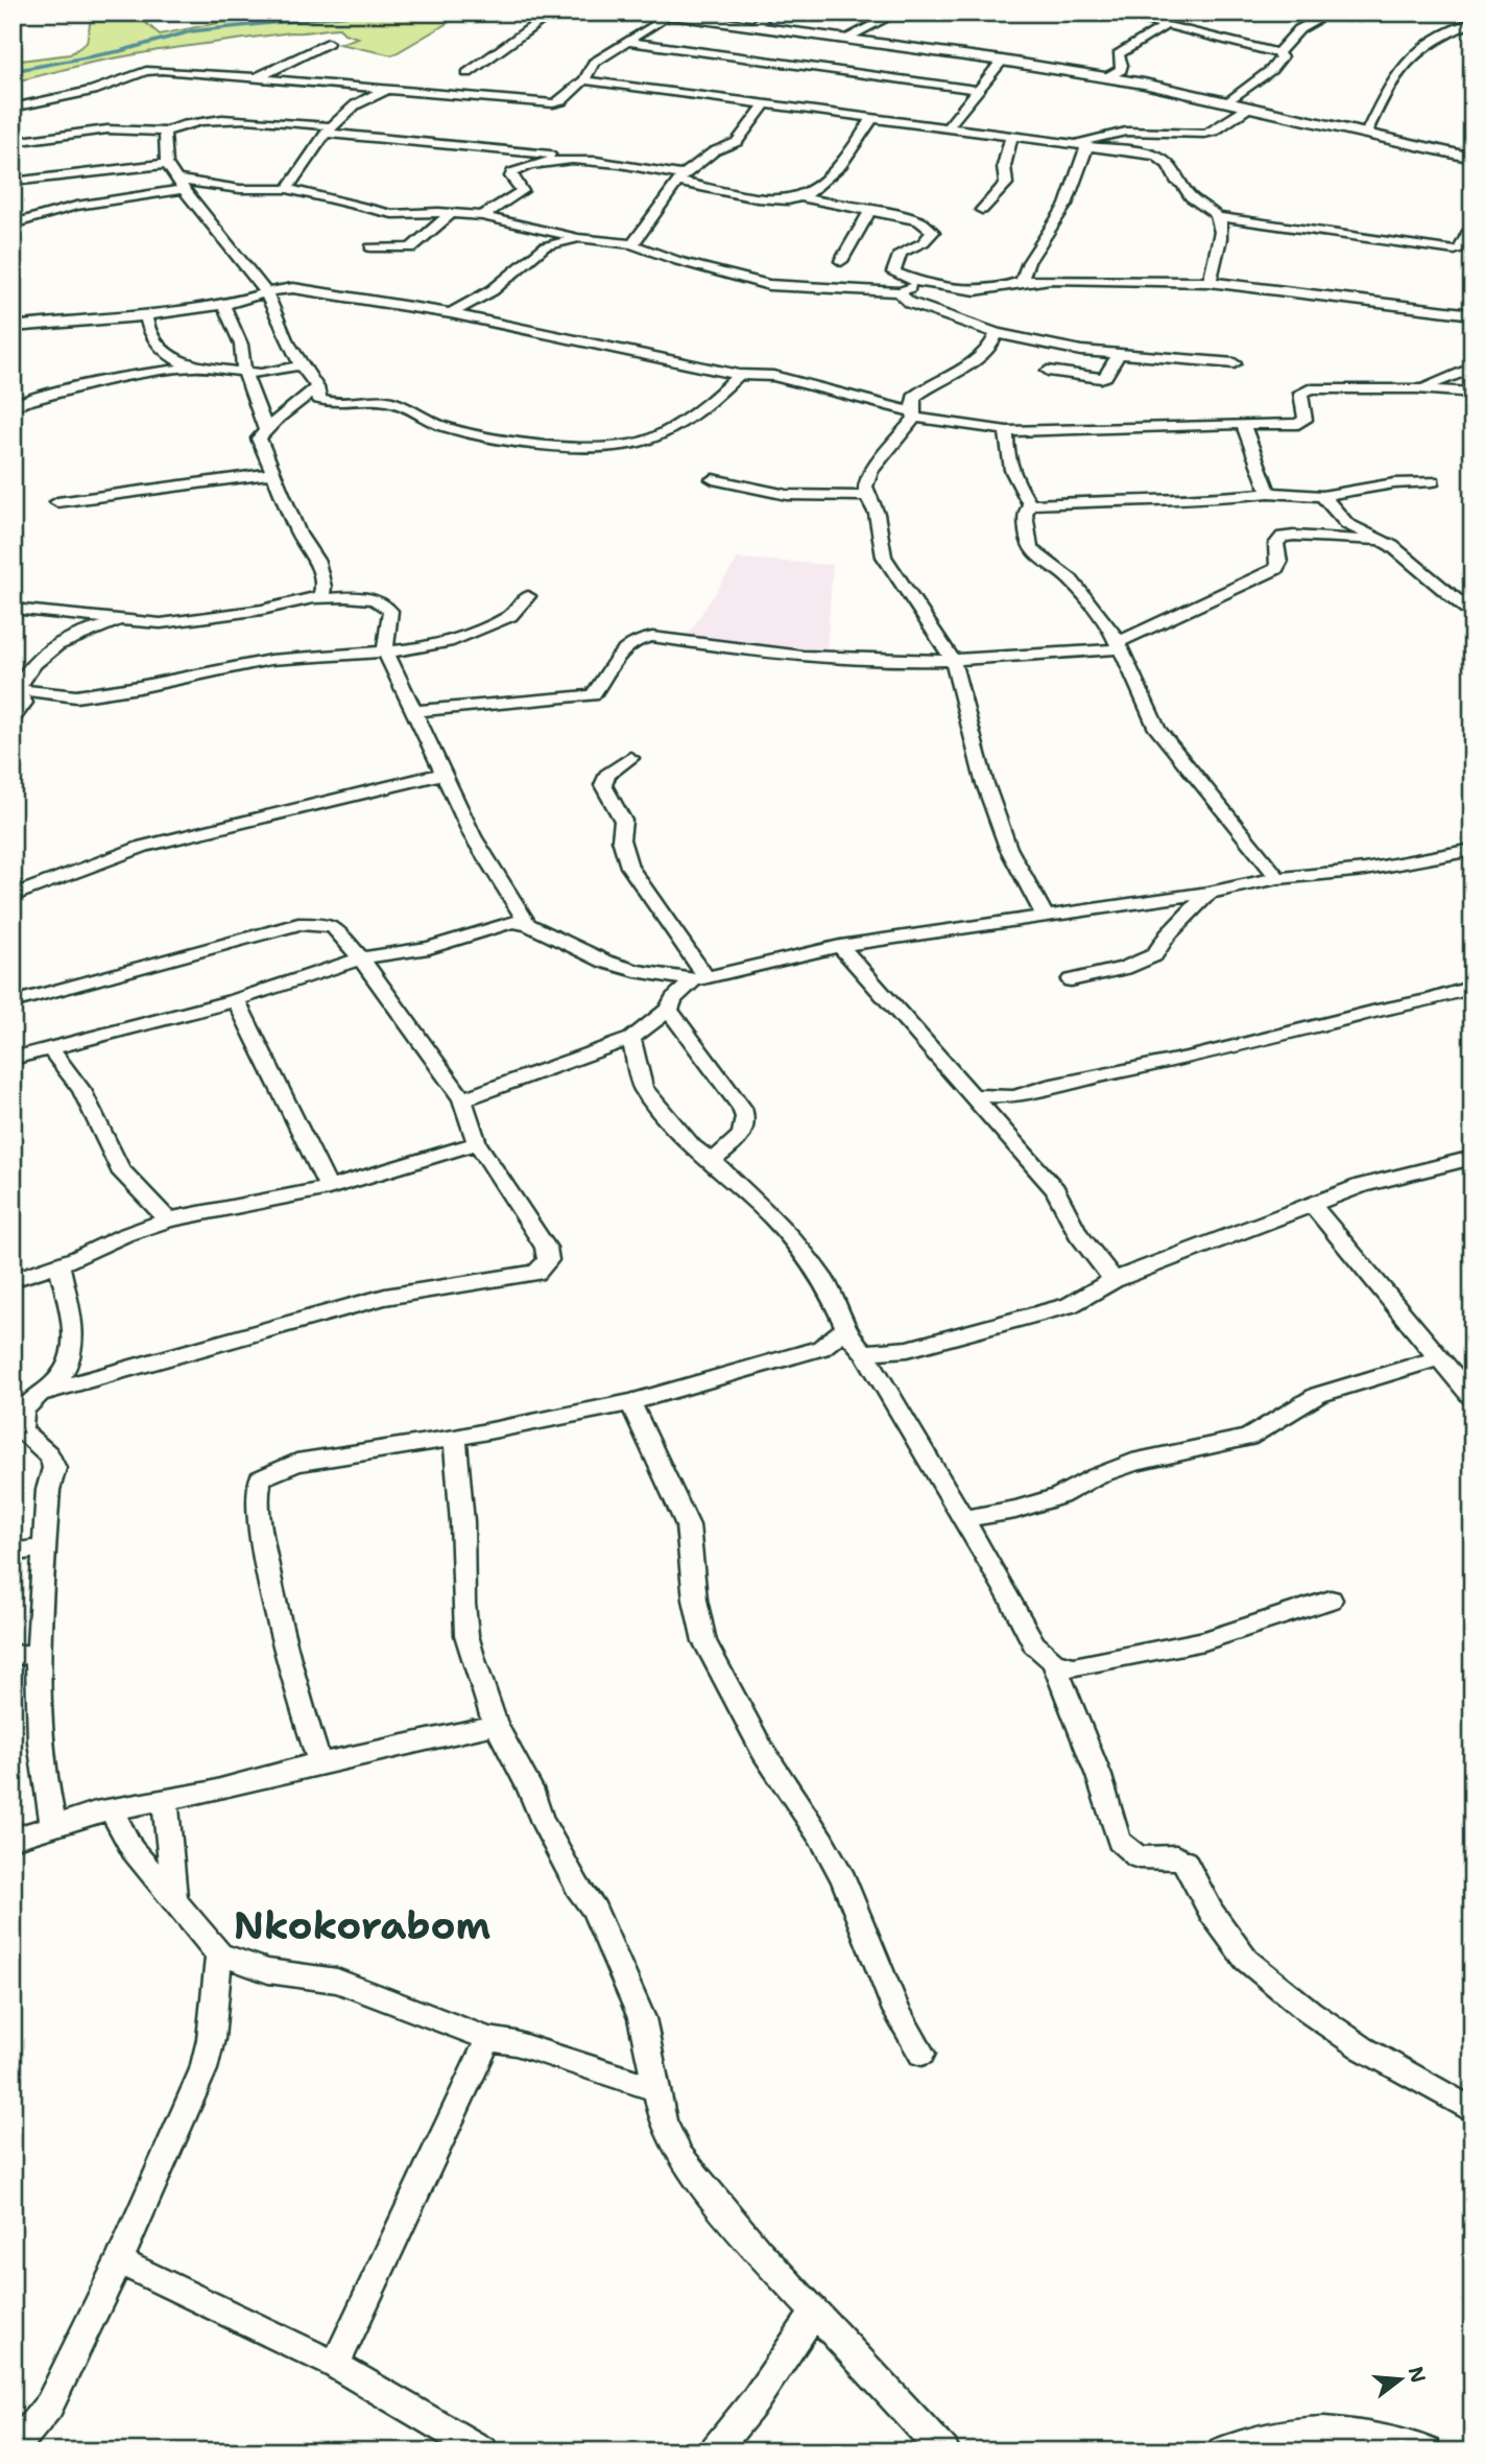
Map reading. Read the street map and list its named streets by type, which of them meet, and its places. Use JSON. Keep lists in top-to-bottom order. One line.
{"districts":["Nkokorabom"],"north":"right"}
